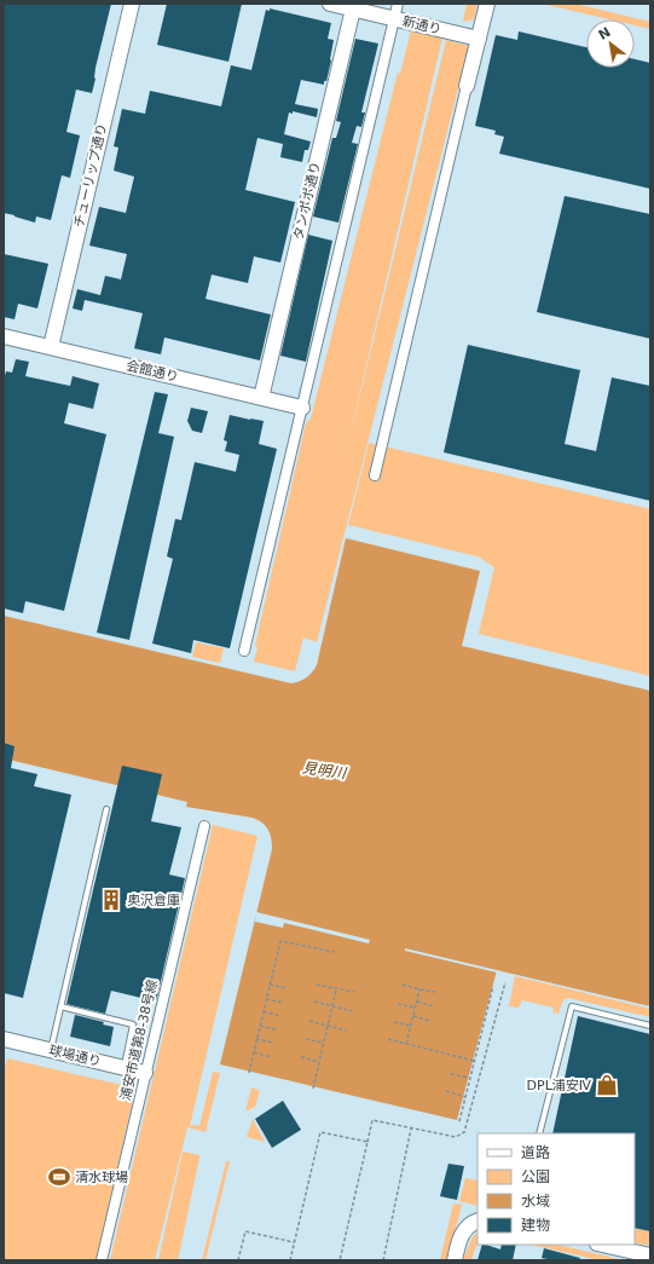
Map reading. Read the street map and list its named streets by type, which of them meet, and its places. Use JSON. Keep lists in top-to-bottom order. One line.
{"streets":{"street":["新通り","チューリップ通り","タンポポ通り","会館通り","浦安市道第8-38号線","球場通り"]},"crossings":[["新通り","タンポポ通り"],["チューリップ通り","会館通り"],["タンポポ通り","会館通り"],["浦安市道第8-38号線","球場通り"]],"water":["見明川"],"places":{"building":["奥沢倉庫"],"shop":["DPL浦安Ⅳ"],"sports":["清水球場"]},"legend":["道路","公園","水域","建物"],"north":"top left"}
